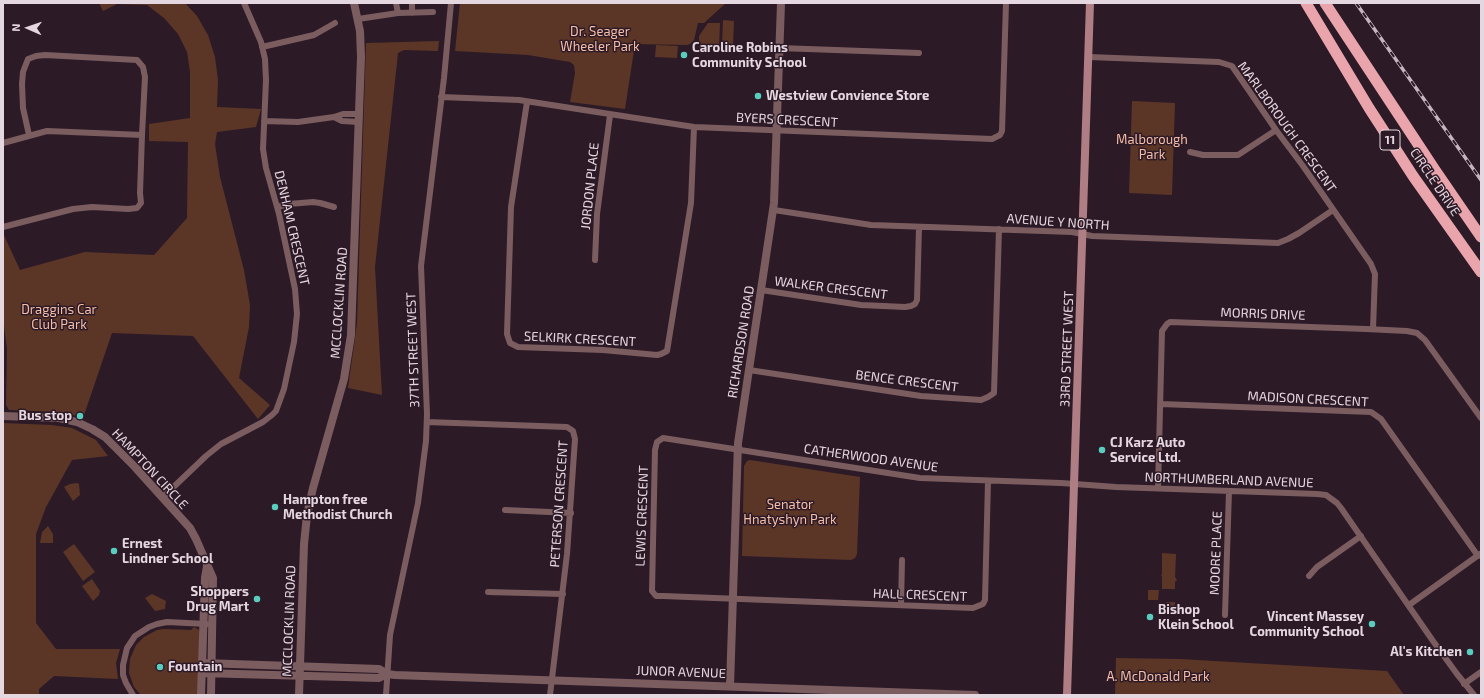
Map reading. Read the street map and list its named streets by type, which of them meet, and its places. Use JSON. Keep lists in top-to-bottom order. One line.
{"streets":{"highway":["11","CIRCLE DRIVE"],"main road":["33RD STREET WEST"],"street":["BYERS CRESCENT","MARLBOROUGH CRESCENT","JORDON PLACE","AVENUE Y NORTH","DENHAM CRESCENT","WALKER CRESCENT","MCCLOCKLIN ROAD","MORRIS DRIVE","SELKIRK CRESCENT","RICHARDSON ROAD","37TH STREET WEST","BENCE CRESCENT","MADISON CRESCENT","CATHERWOOD AVENUE","HAMPTON CIRCLE","NORTHUMBERLAND AVENUE","PETERSON CRESCENT","LEWIS CRESCENT","MOORE PLACE","HALL CRESCENT","JUNOR AVENUE"]},"crossings":[["BYERS CRESCENT","JORDON PLACE"],["BYERS CRESCENT","SELKIRK CRESCENT"],["BYERS CRESCENT","RICHARDSON ROAD"],["BYERS CRESCENT","37TH STREET WEST"],["MARLBOROUGH CRESCENT","AVENUE Y NORTH"],["MARLBOROUGH CRESCENT","MORRIS DRIVE"],["MARLBOROUGH CRESCENT","33RD STREET WEST"],["AVENUE Y NORTH","WALKER CRESCENT"],["AVENUE Y NORTH","RICHARDSON ROAD"],["AVENUE Y NORTH","33RD STREET WEST"],["AVENUE Y NORTH","BENCE CRESCENT"],["DENHAM CRESCENT","HAMPTON CIRCLE"],["WALKER CRESCENT","RICHARDSON ROAD"],["MCCLOCKLIN ROAD","JUNOR AVENUE"],["MORRIS DRIVE","MADISON CRESCENT"],["MORRIS DRIVE","NORTHUMBERLAND AVENUE"],["RICHARDSON ROAD","BENCE CRESCENT"],["RICHARDSON ROAD","CATHERWOOD AVENUE"],["RICHARDSON ROAD","LEWIS CRESCENT"],["RICHARDSON ROAD","HALL CRESCENT"],["RICHARDSON ROAD","JUNOR AVENUE"],["33RD STREET WEST","CATHERWOOD AVENUE"],["33RD STREET WEST","NORTHUMBERLAND AVENUE"],["37TH STREET WEST","PETERSON CRESCENT"],["37TH STREET WEST","JUNOR AVENUE"],["CATHERWOOD AVENUE","NORTHUMBERLAND AVENUE"],["CATHERWOOD AVENUE","LEWIS CRESCENT"],["CATHERWOOD AVENUE","HALL CRESCENT"],["HAMPTON CIRCLE","JUNOR AVENUE"],["NORTHUMBERLAND AVENUE","MOORE PLACE"],["PETERSON CRESCENT","JUNOR AVENUE"],["LEWIS CRESCENT","HALL CRESCENT"]],"parks":["Dr. Seager Wheeler Park","Malborough Park","Draggins Car Club Park","Senator Hnatyshyn Park","A. McDonald Park"],"places":["Caroline Robins Community School","Westview Convience Store","Bus stop","CJ Karz Auto Service Ltd.","Hampton free Methodist Church","Ernest Lindner School","Shoppers Drug Mart","Bishop Klein School","Vincent Massey Community School","Al's Kitchen","Fountain"],"north":"left"}
